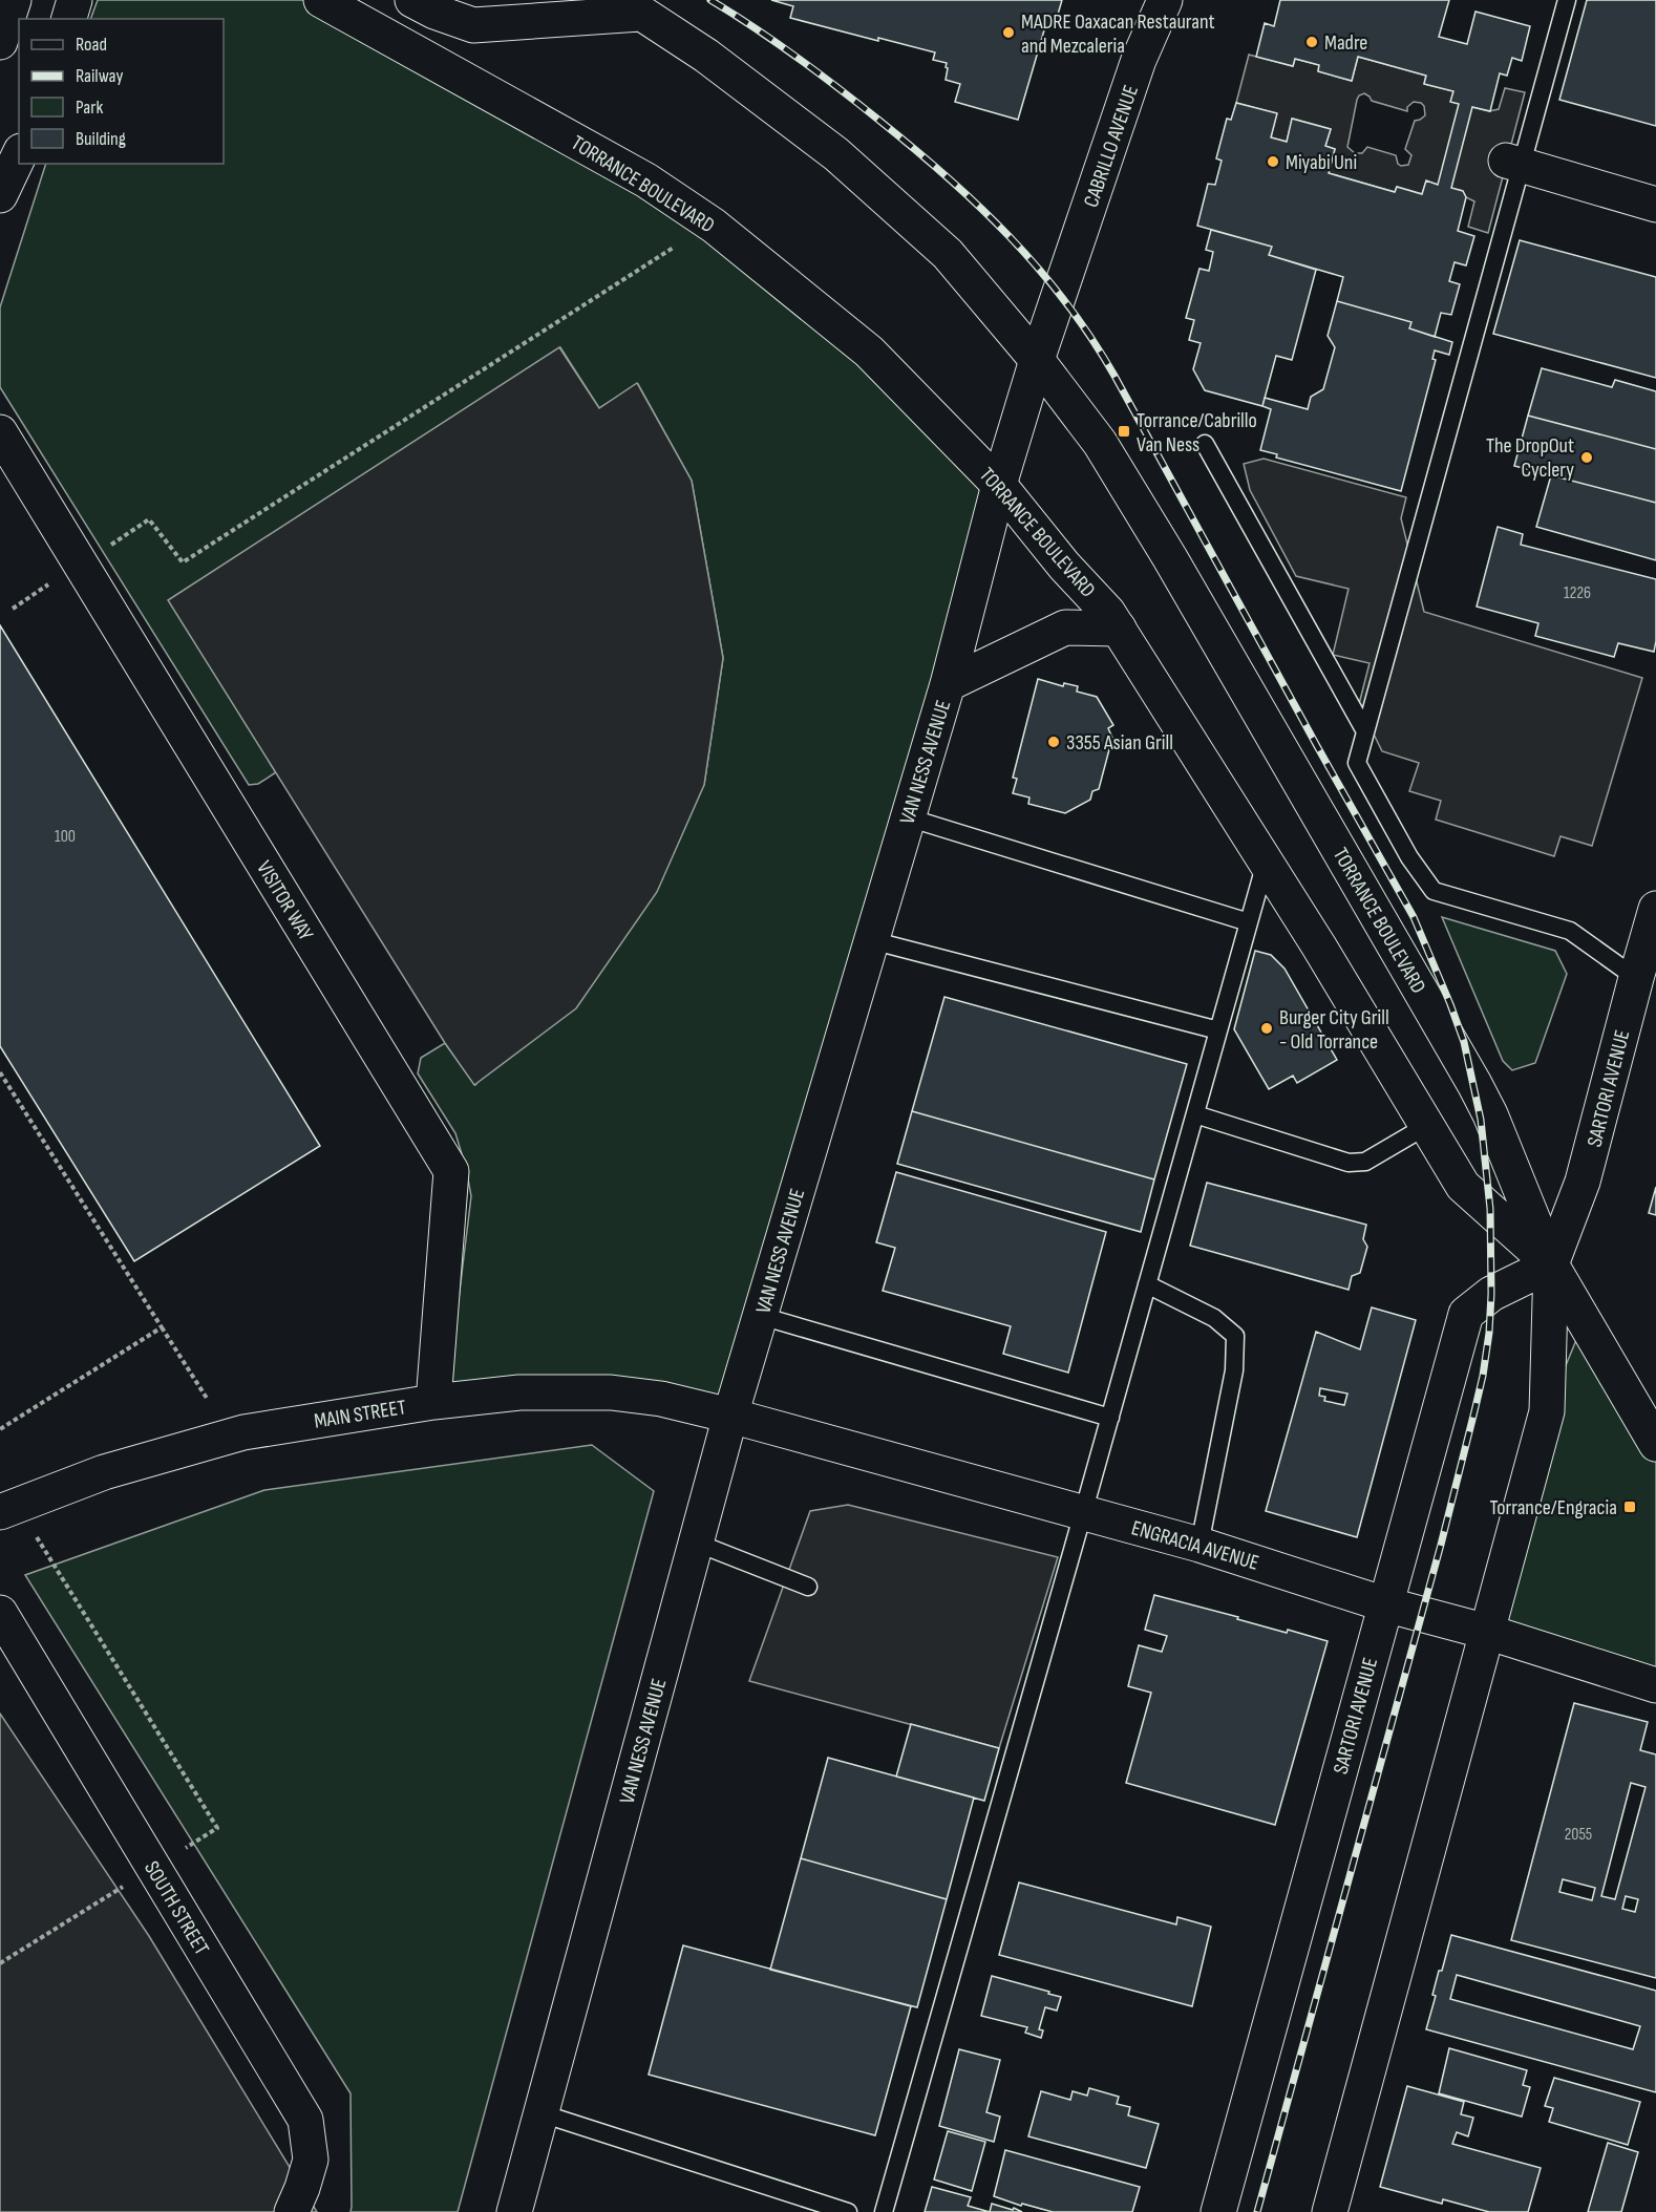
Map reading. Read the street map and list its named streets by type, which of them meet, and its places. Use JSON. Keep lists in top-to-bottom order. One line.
{"streets":{"main road":["CABRILLO AVENUE","TORRANCE BOULEVARD","VAN NESS AVENUE","VISITOR WAY","SARTORI AVENUE","MAIN STREET","ENGRACIA AVENUE","SOUTH STREET"]},"crossings":[["CABRILLO AVENUE","VAN NESS AVENUE"],["TORRANCE BOULEVARD","VAN NESS AVENUE"],["TORRANCE BOULEVARD","SARTORI AVENUE"],["VAN NESS AVENUE","MAIN STREET"],["VAN NESS AVENUE","ENGRACIA AVENUE"],["VISITOR WAY","MAIN STREET"],["SARTORI AVENUE","ENGRACIA AVENUE"],["MAIN STREET","ENGRACIA AVENUE"]],"places":{"other":["MADRE Oaxacan Restaurant and Mezcaleria","Madre","Miyabi Uni","The DropOut Cyclery","3355 Asian Grill","Burger City Grill - Old Torrance"],"transit":["Torrance/Cabrillo Van Ness","Torrance/Engracia"]},"house_numbers":["1226","100","2055"],"legend":["Road","Railway","Park","Building"]}
